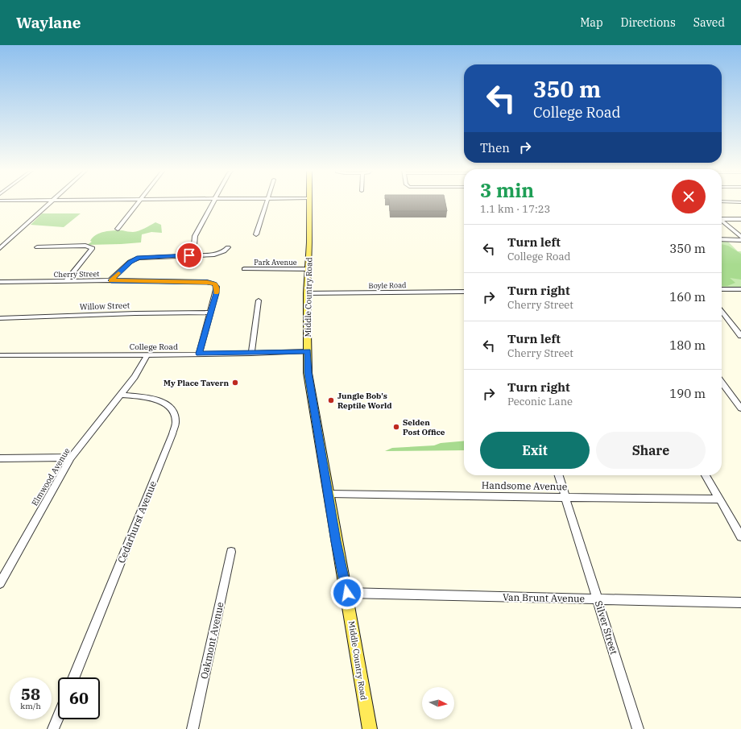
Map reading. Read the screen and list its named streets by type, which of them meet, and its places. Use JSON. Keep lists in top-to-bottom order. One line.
{"streets":{"main road":["Middle Country Road"],"street":["Park Avenue","Cherry Street","Boyle Road","Willow Street","College Road","Elmwood Avenue","Handsome Avenue","Cedarhurst Avenue","Van Brunt Avenue","Silver Street","Oakmont Avenue"]},"crossings":[["Park Avenue","Middle Country Road"],["Cherry Street","Willow Street"],["Cherry Street","College Road"],["Boyle Road","Middle Country Road"],["Middle Country Road","College Road"],["Middle Country Road","Handsome Avenue"],["Middle Country Road","Van Brunt Avenue"],["College Road","Elmwood Avenue"],["Elmwood Avenue","Cedarhurst Avenue"],["Handsome Avenue","Silver Street"],["Van Brunt Avenue","Silver Street"]],"places":["My Place Tavern","Jungle Bob's Reptile World","Selden Post Office"],"north":"right","page":{"header":"Waylane","nav":["Map","Directions","Saved"],"turn":["350 m","College Road"],"then":"Then","heading":["3 min","1.1 km · 17:23"],"list":[{"name":"Turn left","note":"College Road","value":"350 m"},{"name":"Turn right","note":"Cherry Street","value":"160 m"},{"name":"Turn left","note":"Cherry Street","value":"180 m"},{"name":"Turn right","note":"Peconic Lane","value":"190 m"}],"buttons":["Exit","Share"],"speed":"58 km/h","limit":"60"}}
